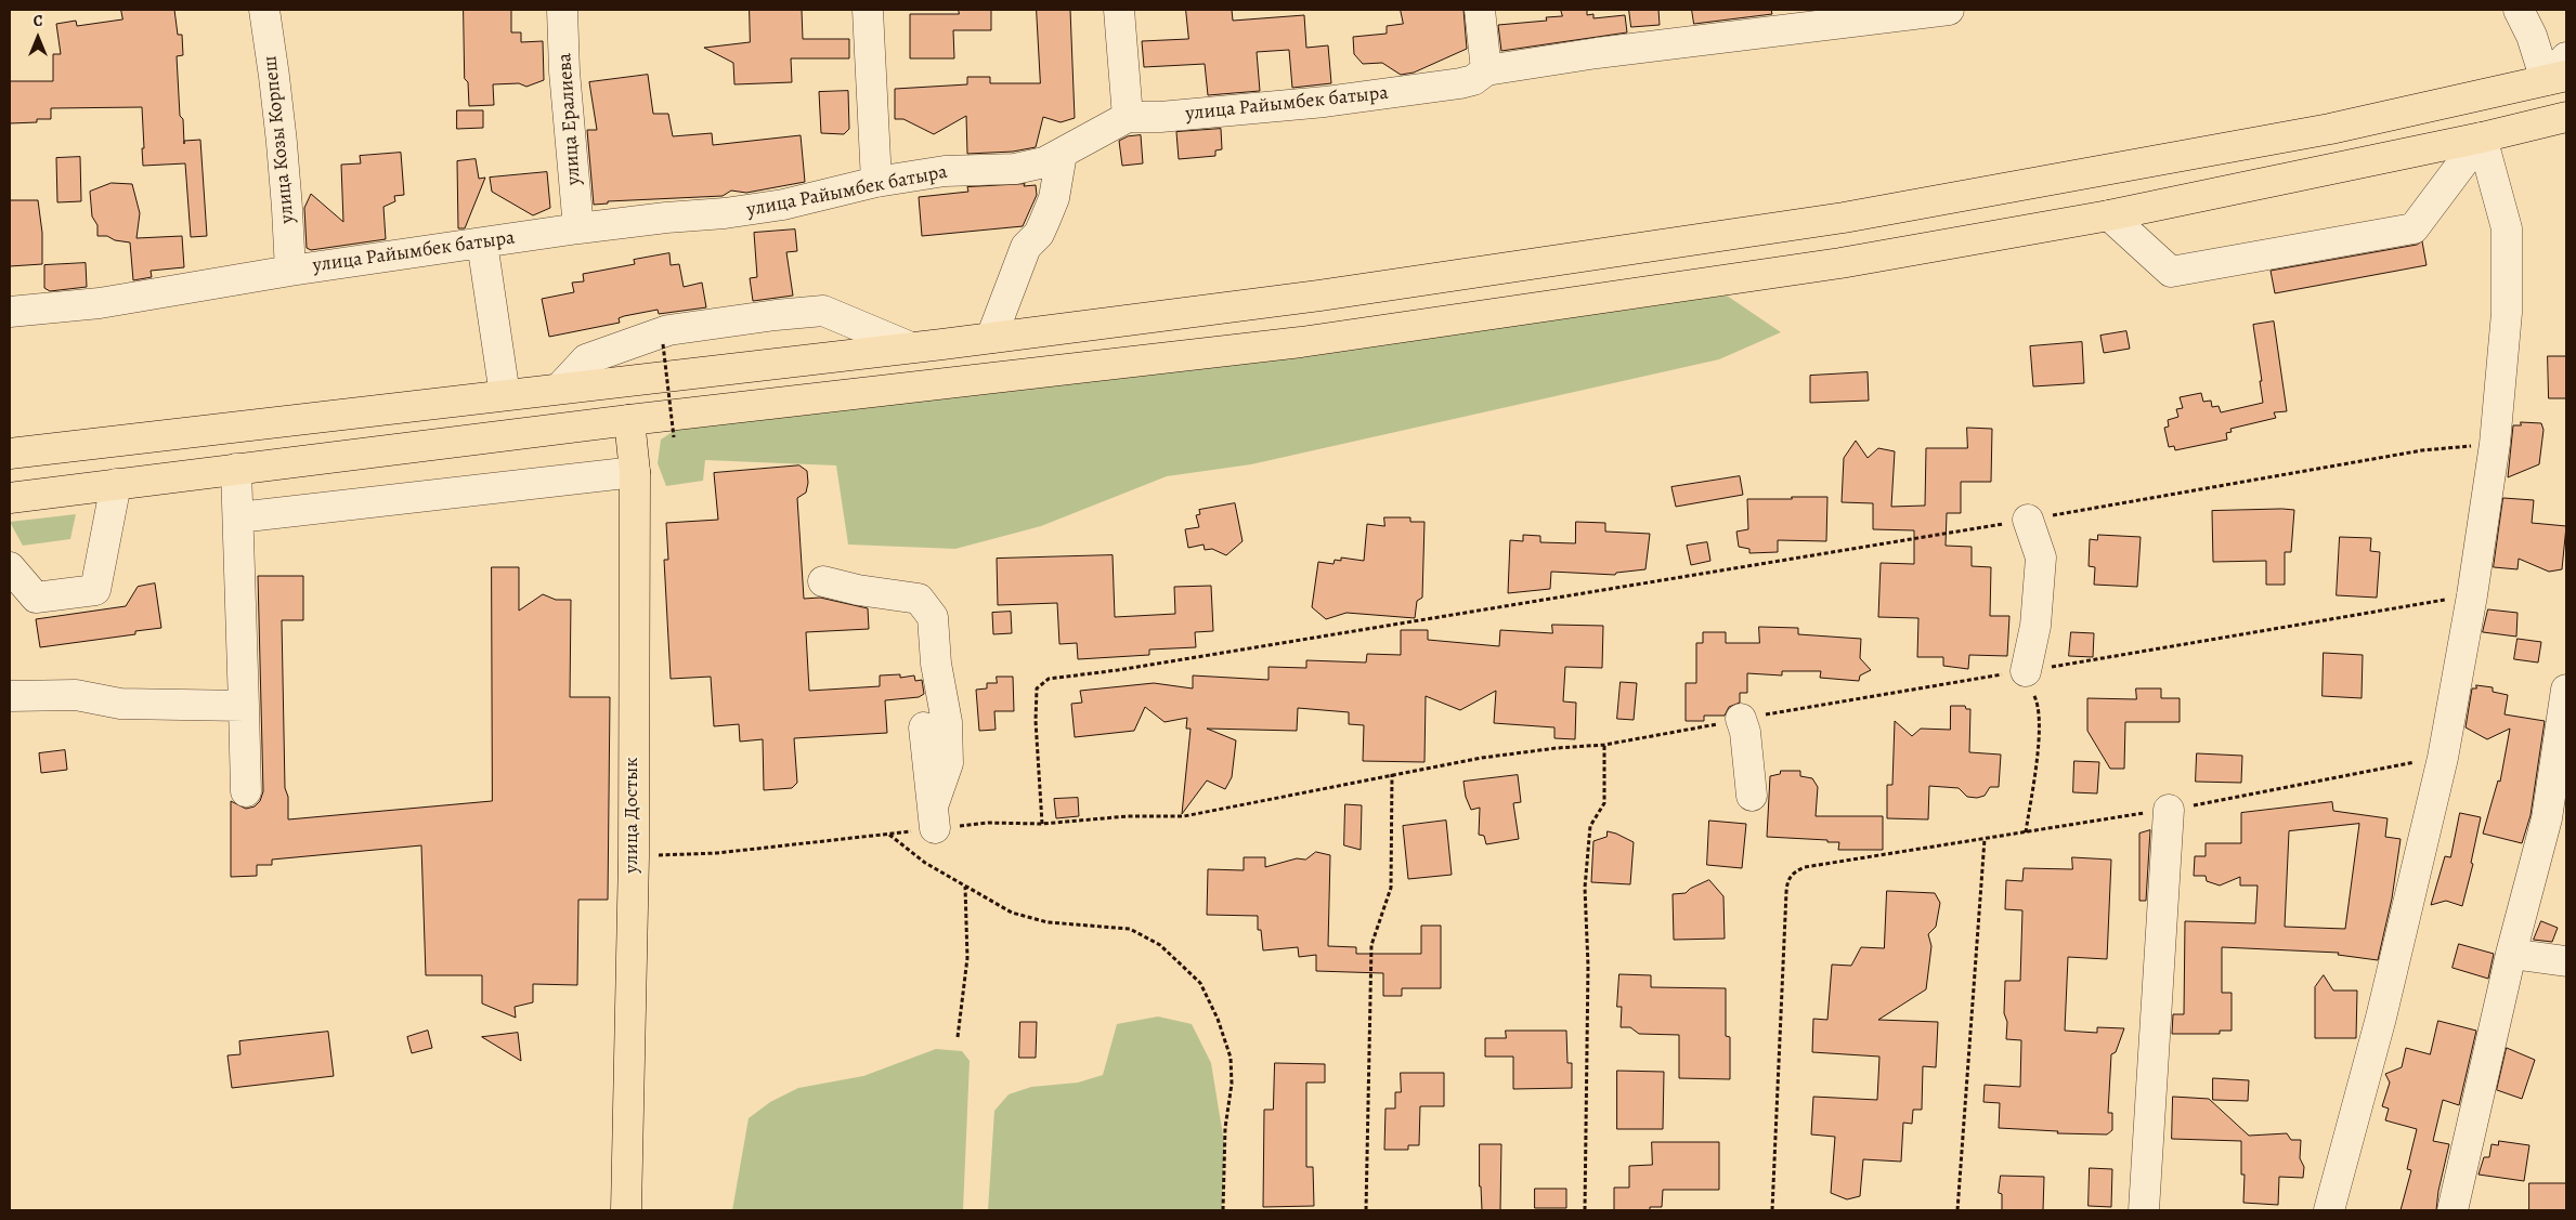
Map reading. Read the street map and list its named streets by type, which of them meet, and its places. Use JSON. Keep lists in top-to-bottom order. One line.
{"streets":{"main road":["улица Достык"],"street":["улица Райымбек батыра","улица Ералиева","улица Козы Корпеш"]},"crossings":[["улица Райымбек батыра","улица Ералиева"],["улица Райымбек батыра","улица Козы Корпеш"]],"north":"top"}
